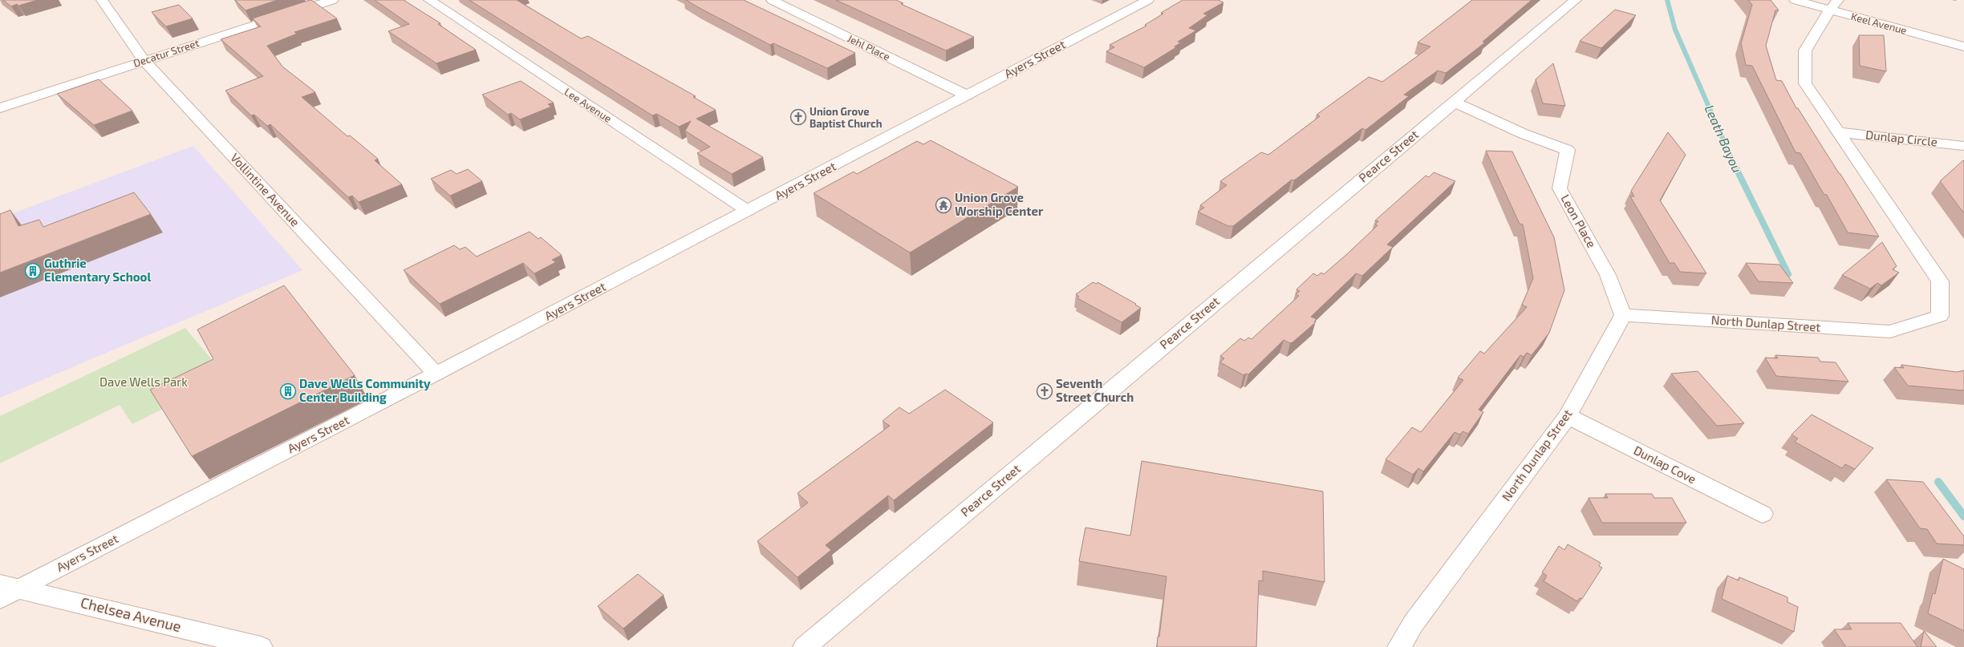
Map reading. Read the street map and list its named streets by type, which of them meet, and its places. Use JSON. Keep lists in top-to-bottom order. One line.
{"streets":{"street":["Keel Avenue","Jehl Place","Decatur Street","Ayers Street","Lee Avenue","Dunlap Circle","Pearce Street","Vollintine Avenue","Leon Place","North Dunlap Street","Dunlap Cove","Chelsea Avenue"]},"crossings":[["Keel Avenue","North Dunlap Street"],["Jehl Place","Ayers Street"],["Decatur Street","Vollintine Avenue"],["Ayers Street","Lee Avenue"],["Ayers Street","Vollintine Avenue"],["Ayers Street","Chelsea Avenue"],["Dunlap Circle","North Dunlap Street"],["Pearce Street","Leon Place"],["Leon Place","North Dunlap Street"],["North Dunlap Street","Dunlap Cove"]],"water":["Leath Bayou"],"parks":["Dave Wells Park"],"places":{"church":["Union Grove Baptist Church","Seventh Street Church"],"temple":["Union Grove Worship Center"],"building":["Guthrie Elementary School","Dave Wells Community Center Building"]}}
